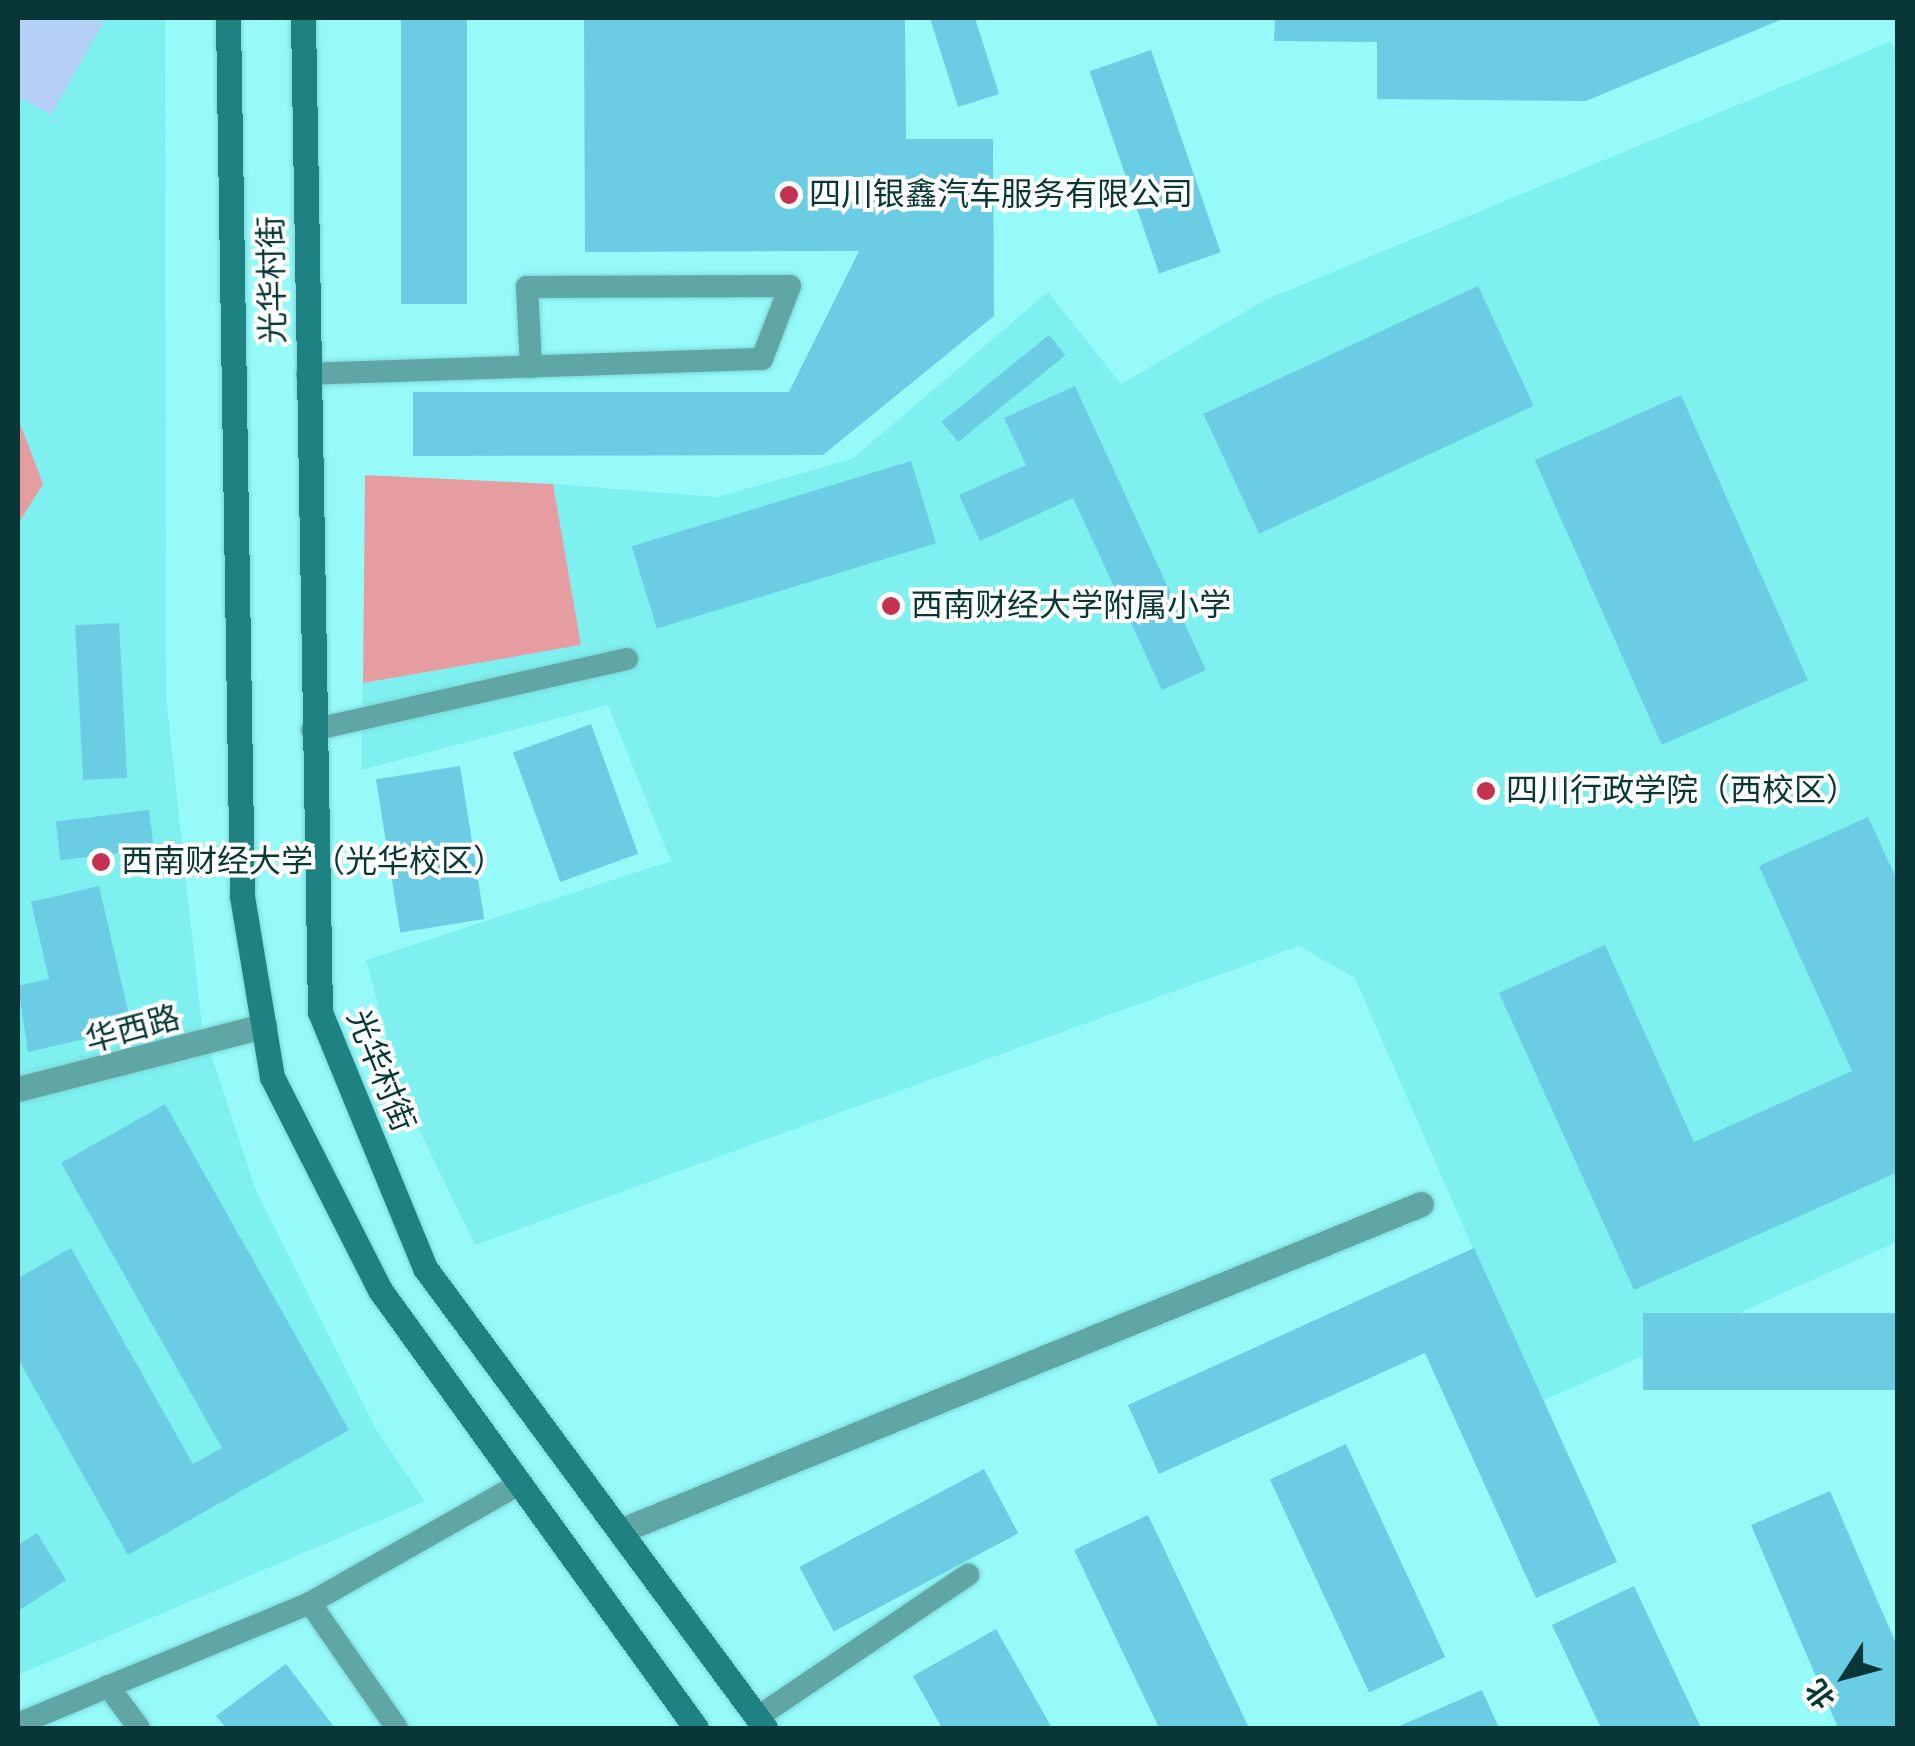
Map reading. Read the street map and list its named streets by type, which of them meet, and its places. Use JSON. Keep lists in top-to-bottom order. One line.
{"streets":{"main road":["光华村街"],"street":["华西路"]},"crossings":[["光华村街","华西路"]],"places":["四川银鑫汽车服务有限公司","西南财经大学附属小学","四川行政学院（西校区）","西南财经大学（光华校区）"],"north":"bottom left"}
